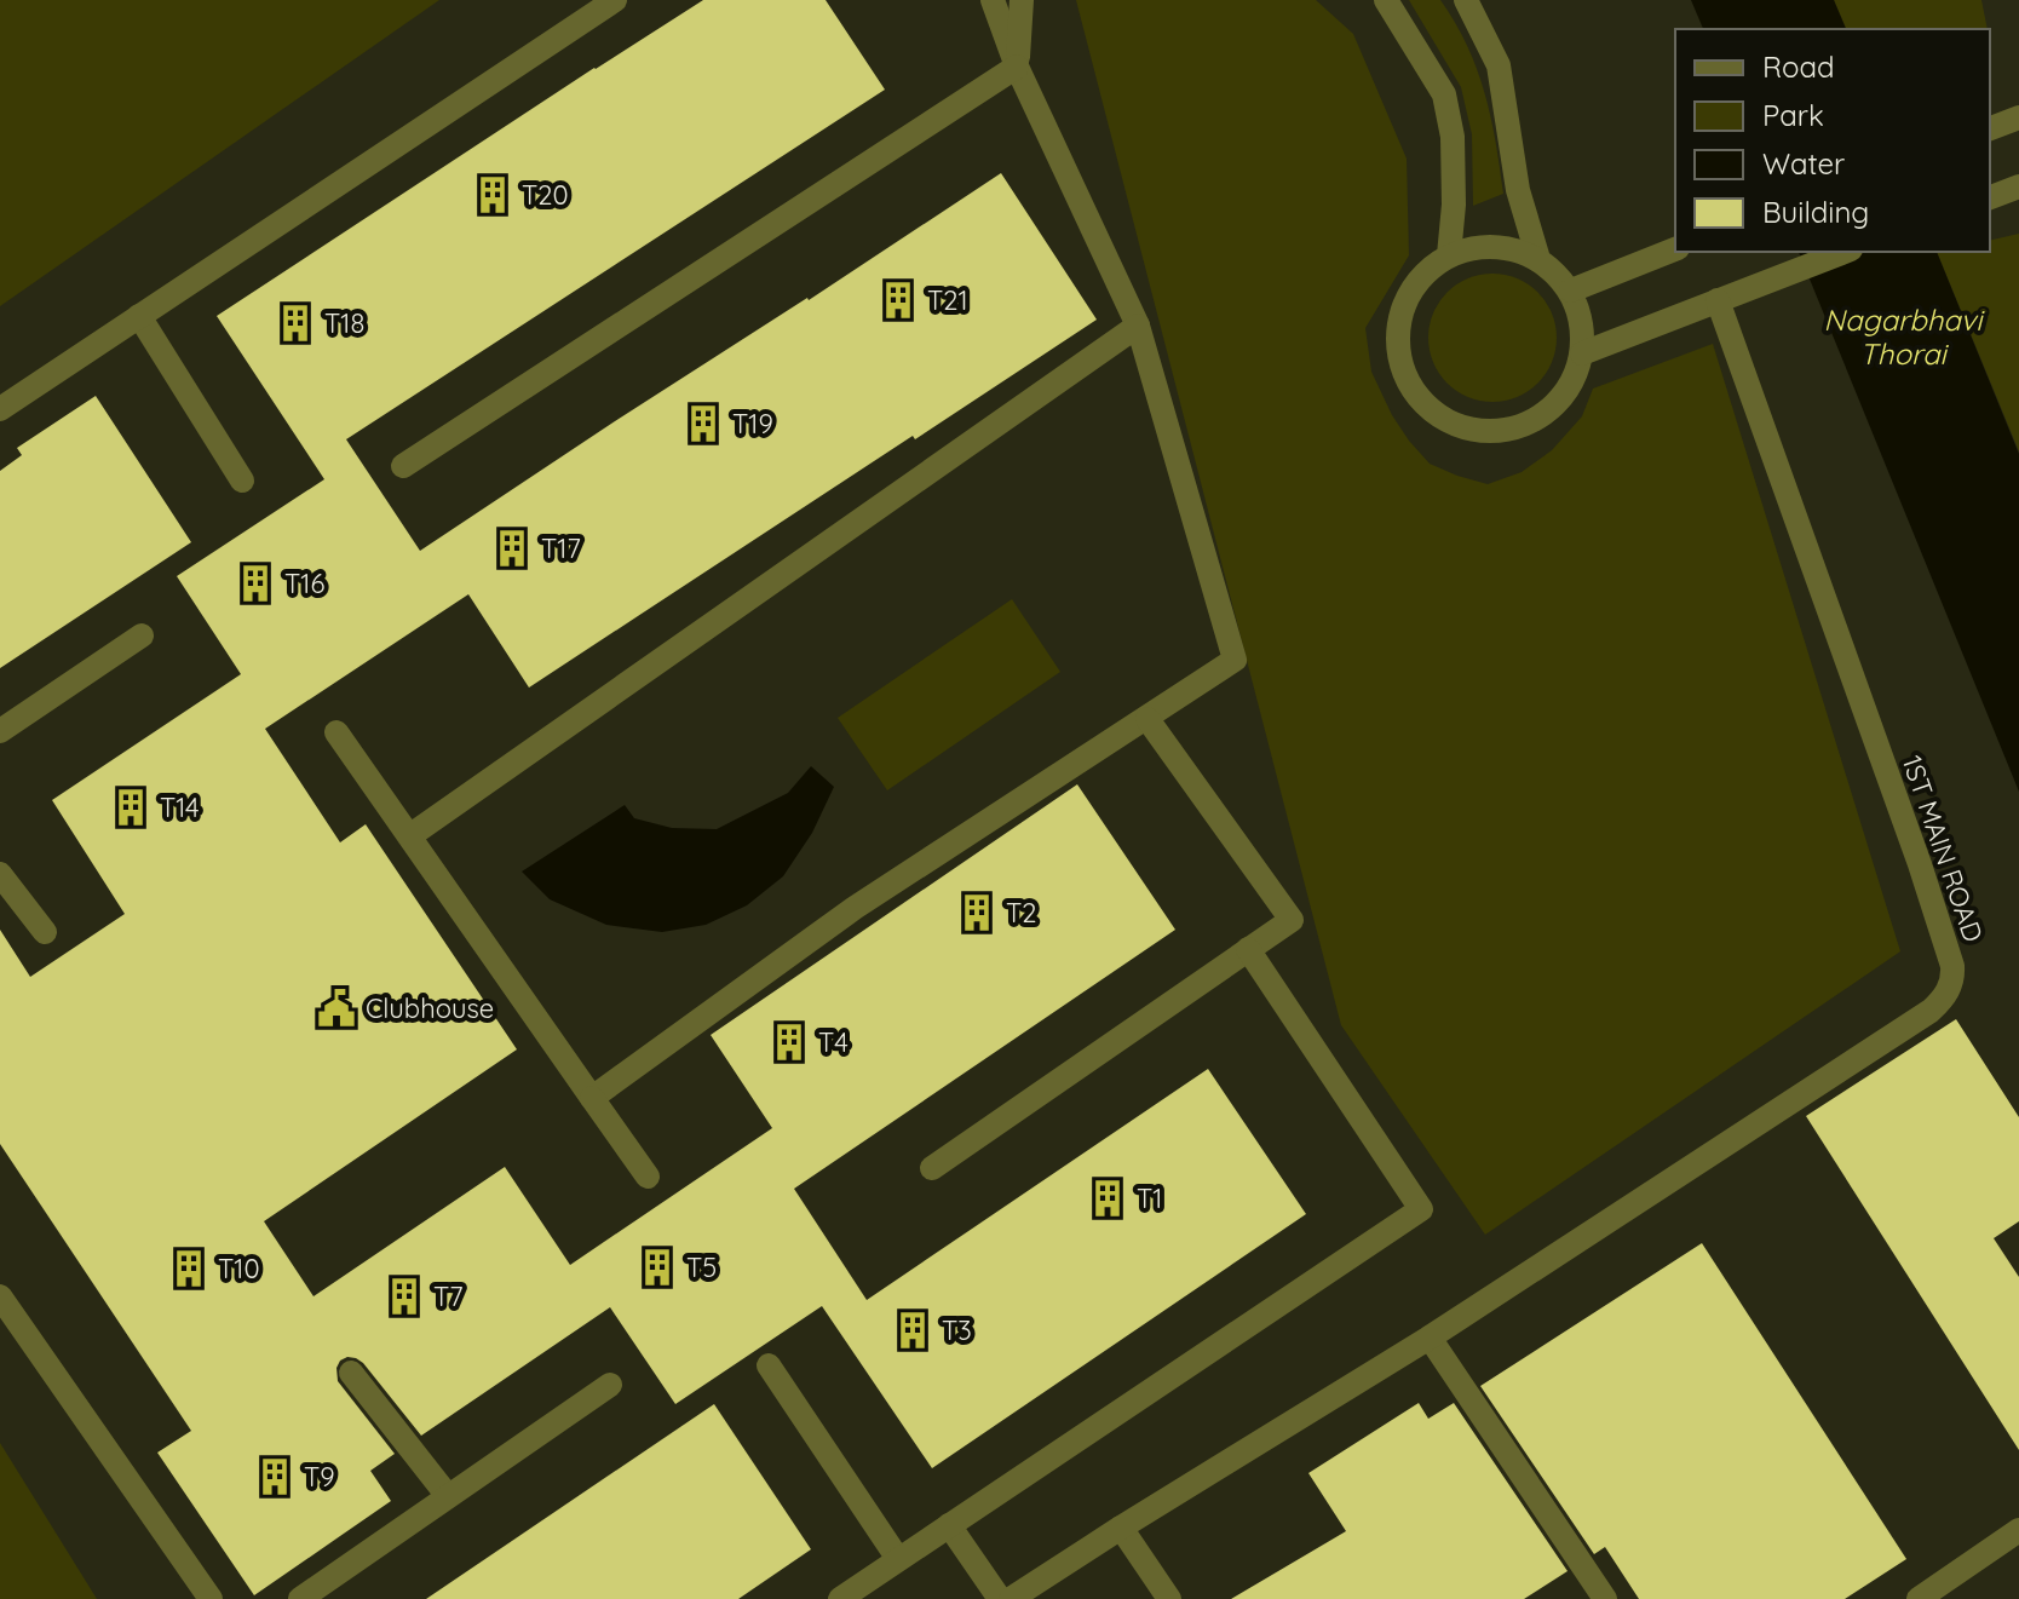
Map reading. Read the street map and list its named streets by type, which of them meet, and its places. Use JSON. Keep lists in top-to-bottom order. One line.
{"streets":{"street":["1ST MAIN ROAD"]},"water":["Nagarbhavi Thorai"],"places":{"building":["T20","T21","T18","T19","T17","T16","T14","T2","T4","T1","T5","T10","T7","T3","T9"],"public building":["Clubhouse"]},"legend":["Road","Park","Water","Building"]}
